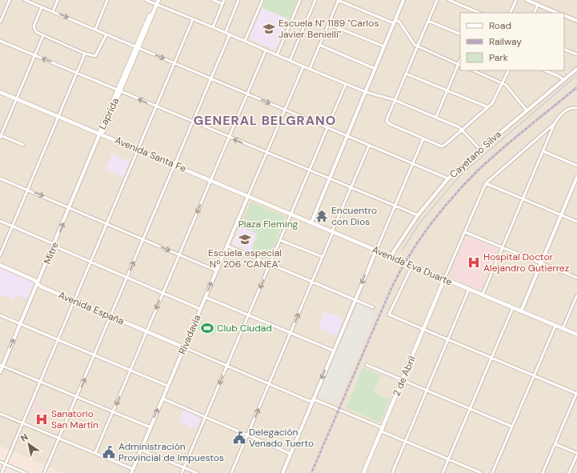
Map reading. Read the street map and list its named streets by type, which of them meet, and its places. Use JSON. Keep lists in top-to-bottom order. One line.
{"streets":{"main road":["Laprida","Avenida Santa Fe","Avenida Eva Duarte","Avenida España","2 de Abril"],"street":["Cayetano Silva","Mitre","Rivadavia"]},"crossings":[["Laprida","Avenida Santa Fe"],["Laprida","Mitre"],["Avenida Santa Fe","Mitre"],["Avenida Santa Fe","Avenida Eva Duarte"],["Avenida Santa Fe","Rivadavia"],["Cayetano Silva","Avenida Eva Duarte"],["Mitre","Avenida España"],["Avenida Eva Duarte","Rivadavia"],["Avenida Eva Duarte","2 de Abril"],["Avenida España","Rivadavia"]],"districts":["GENERAL BELGRANO"],"parks":["Plaza Fleming"],"places":{"school or university":["Escuela N° 1189 \"Carlos Javier Benielli\"","Escuela especial Nº 206 \"CANEA\""],"temple":["Encuentro con Dios"],"hospital":["Hospital Doctor Alejandro Gutierrez","Sanatorio San Martín"],"sports":["Club Ciudad"],"public building":["Delegación Venado Tuerto","Administración Provincial de Impuestos"]},"legend":["Road","Railway","Park"],"north":"top left"}
